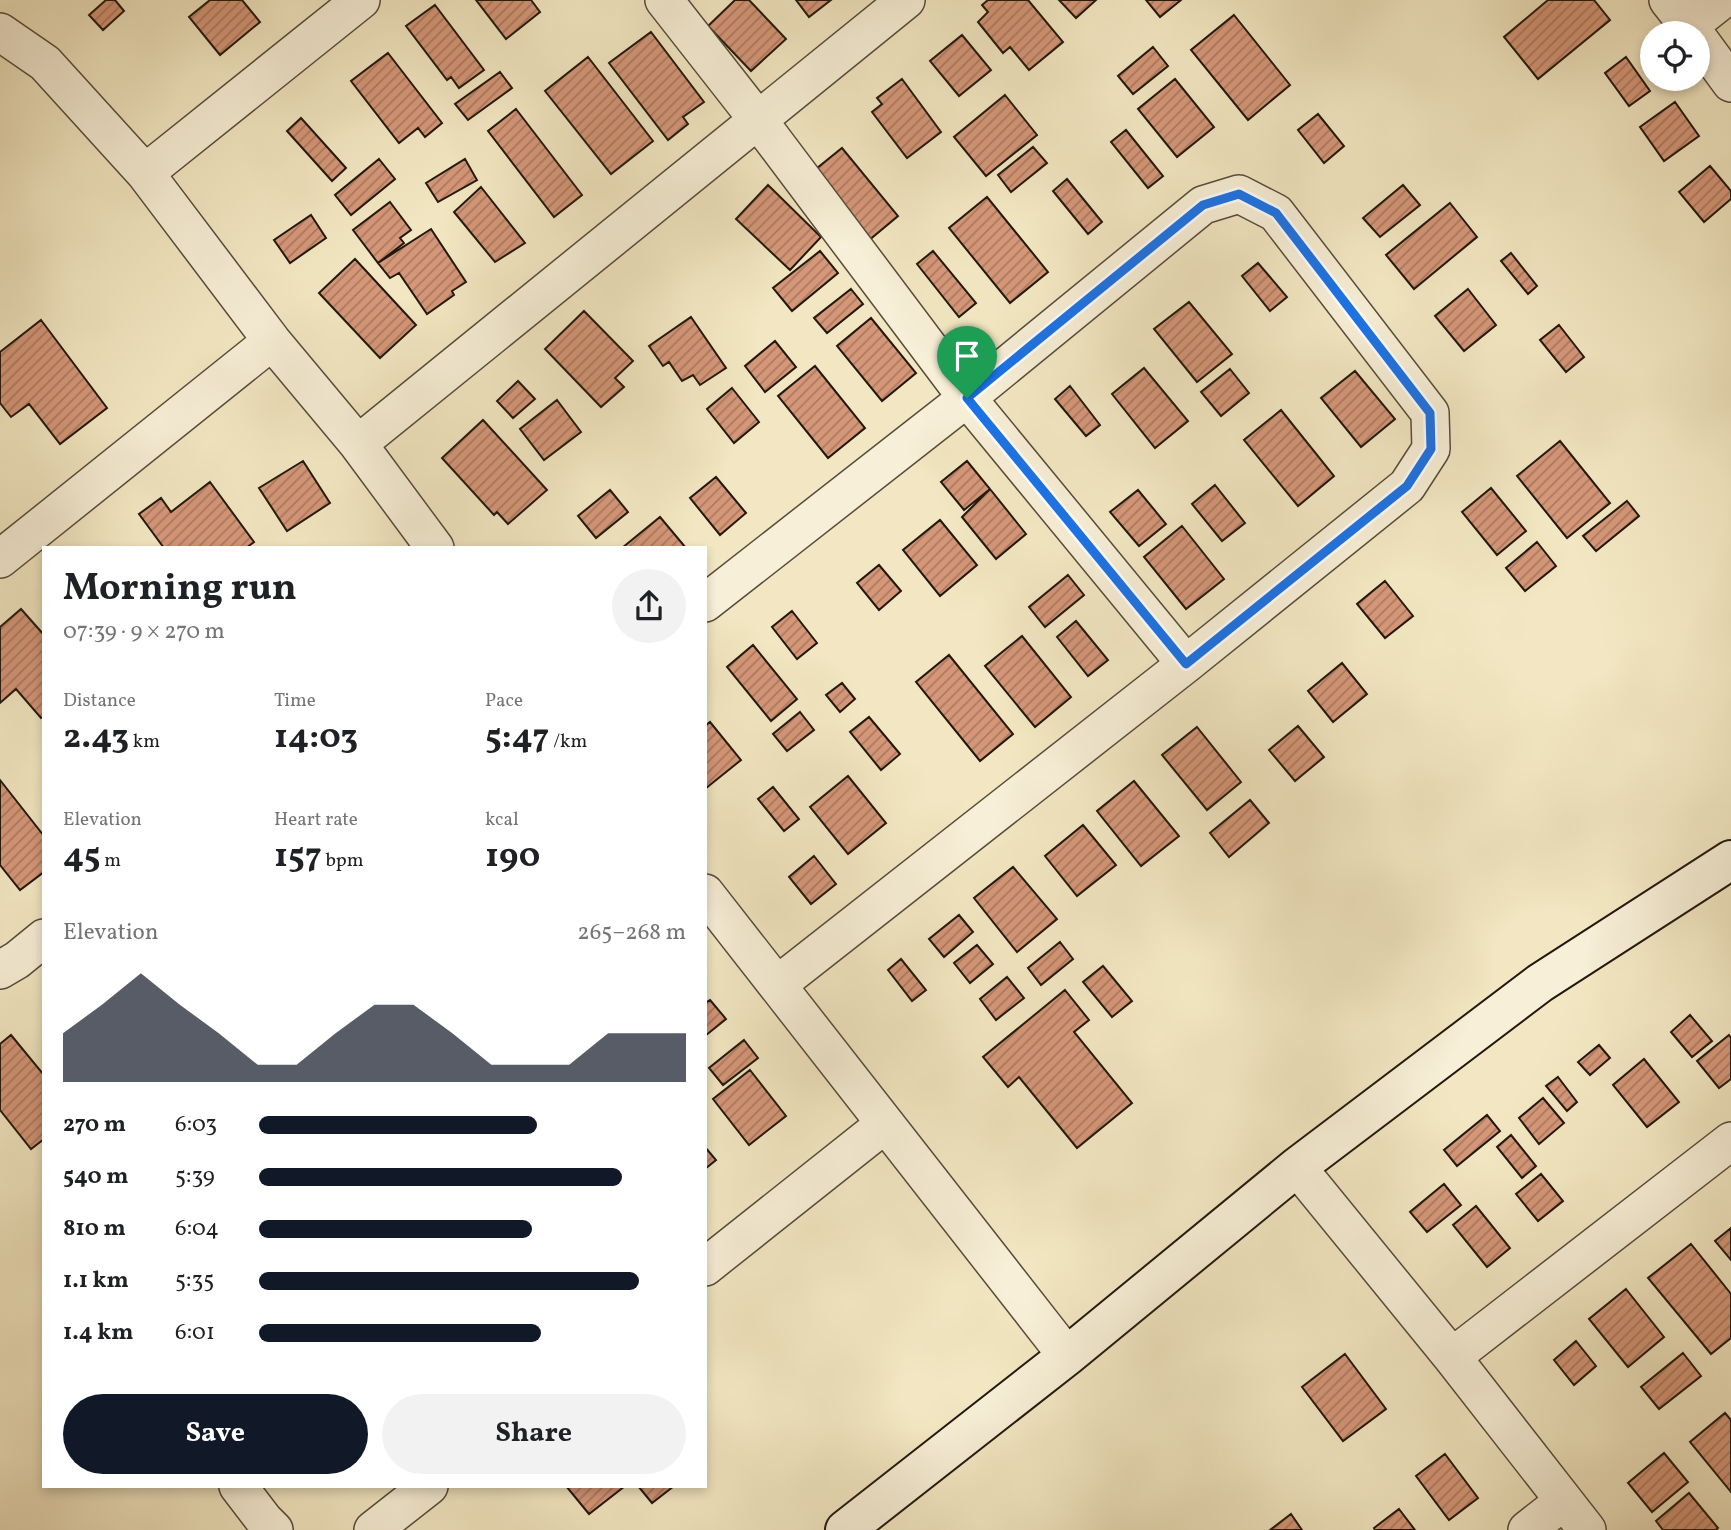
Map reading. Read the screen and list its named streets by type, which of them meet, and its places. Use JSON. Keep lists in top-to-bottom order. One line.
{"page":{"heading":["Morning run","07:39 · 9 × 270 m"],"stats":[["Distance","2.43 km"],["Time","14:03"],["Pace","5:47 /km"],["Elevation","45 m"],["Heart rate","157 bpm"],["kcal","190"]],"chart":["Elevation","265–268 m"],"list":[{"name":"270 m","note":"6:03"},{"name":"540 m","note":"5:39"},{"name":"810 m","note":"6:04"},{"name":"1.1 km","note":"5:35"},{"name":"1.4 km","note":"6:01"}],"buttons":["Save","Share"]}}
